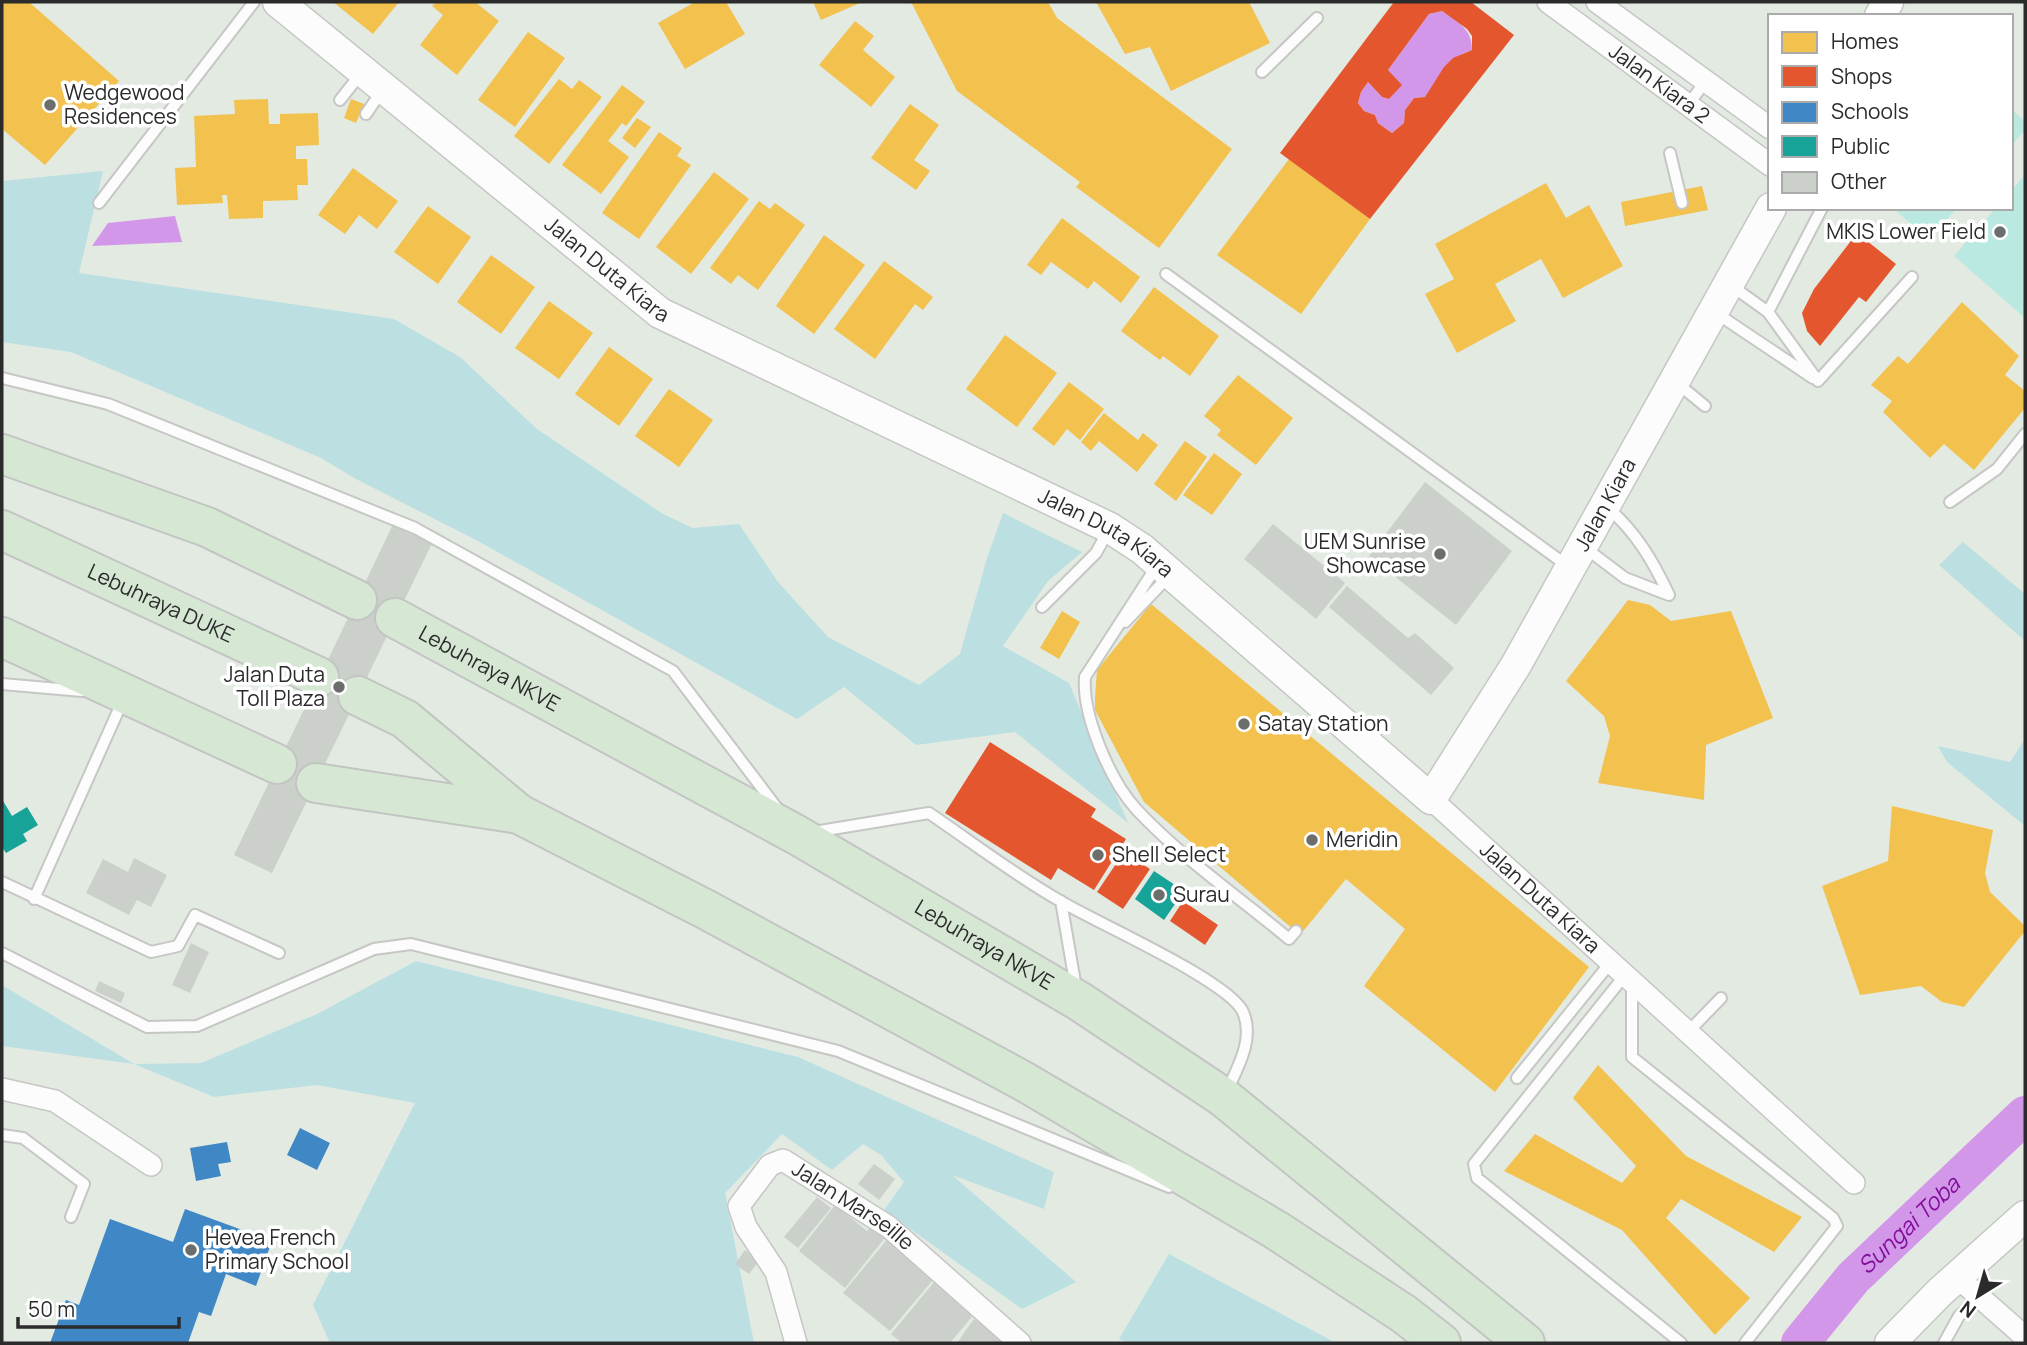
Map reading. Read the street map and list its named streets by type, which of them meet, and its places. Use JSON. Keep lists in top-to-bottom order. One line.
{"streets":{"highway":["Lebuhraya DUKE","Lebuhraya NKVE"],"main road":["Jalan Duta Kiara","Jalan Kiara"],"street":["Jalan Kiara 2","Jalan Marseille"]},"crossings":[["Jalan Duta Kiara","Jalan Kiara"]],"water":["Sungai Toba"],"places":["Wedgewood Residences","MKIS Lower Field","UEM Sunrise Showcase","Jalan Duta Toll Plaza","Satay Station","Meridin","Shell Select","Surau","Hevea French Primary School"],"legend":["Homes","Shops","Schools","Public","Other"],"scale_bar":"50 m","north":"bottom left"}
